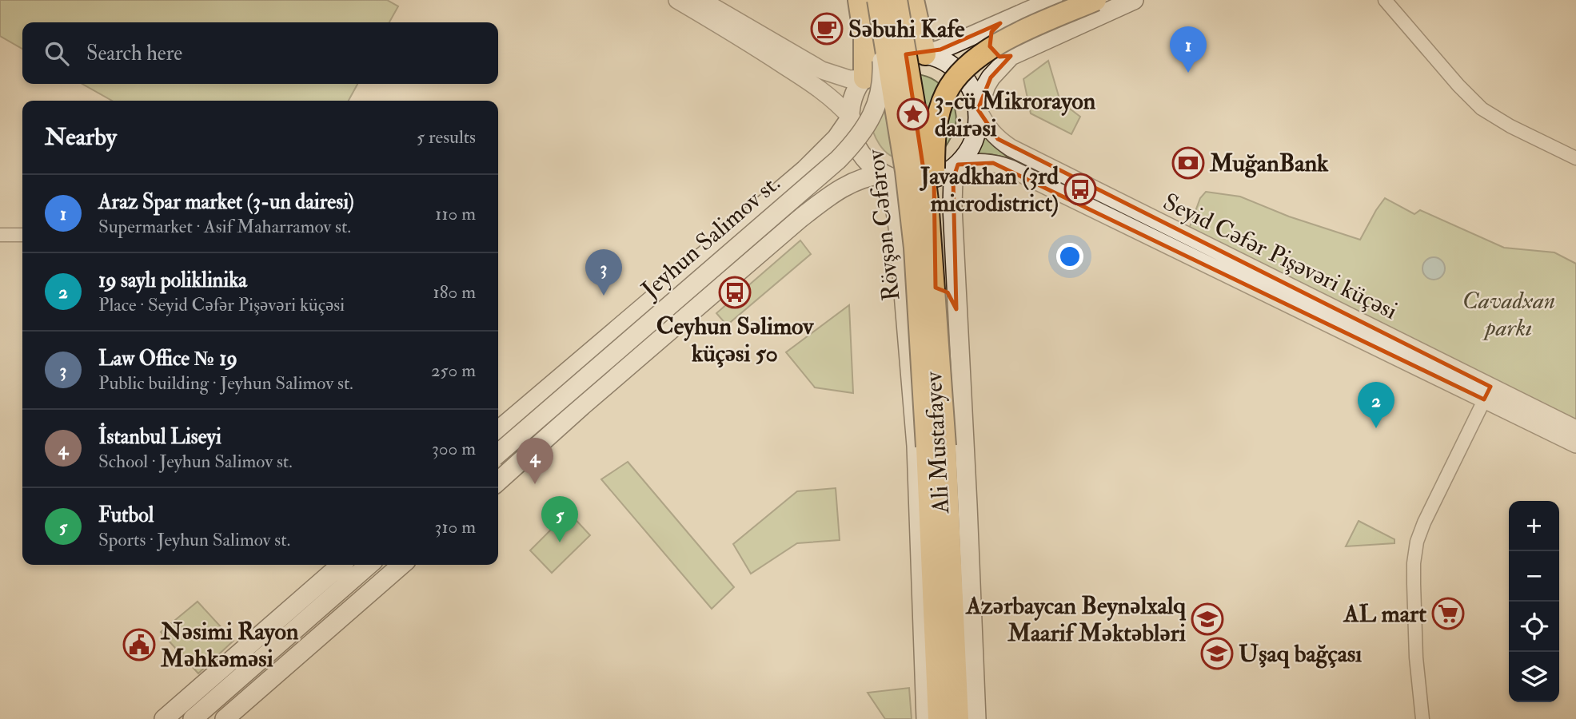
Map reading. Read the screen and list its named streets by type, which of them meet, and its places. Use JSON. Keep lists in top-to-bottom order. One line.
{"streets":{"main road":["Rövşən Cəfərov","Jeyhun Salimov st.","Ali Mustafayev"],"street":["Seyid Cəfər Pişəvəri küçəsi"]},"crossings":[["Rövşən Cəfərov","Jeyhun Salimov st."],["Rövşən Cəfərov","Ali Mustafayev"],["Jeyhun Salimov st.","Seyid Cəfər Pişəvəri küçəsi"],["Jeyhun Salimov st.","Ali Mustafayev"],["Seyid Cəfər Pişəvəri küçəsi","Ali Mustafayev"]],"parks":["Cavadxan parkı"],"places":{"cafe":["Səbuhi Kafe"],"place":["3-cü Mikrorayon dairəsi"],"bank":["MuğanBank"],"bus stop":["Javadkhan (3rd microdistrict)","Ceyhun Səlimov küçəsi 50"],"supermarket":["AL mart"],"school or university":["Azərbaycan Beynəlxalq Maarif Məktəbləri","Uşaq bağçası"],"public building":["Nəsimi Rayon Məhkəməsi"]},"page":{"search":"Search here","pins":["1","3","2","4","5"],"heading":["Nearby","5 results"],"list":[{"mark":"1","name":"Araz Spar market (3-un dairesi)","note":"Supermarket · Asif Maharramov st.","value":"110 m"},{"mark":"2","name":"19 saylı poliklinika","note":"Place · Seyid Cəfər Pişəvəri küçəsi","value":"180 m"},{"mark":"3","name":"Law Office № 19","note":"Public building · Jeyhun Salimov st.","value":"250 m"},{"mark":"4","name":"İstanbul Liseyi","note":"School · Jeyhun Salimov st.","value":"300 m"},{"mark":"5","name":"Futbol","note":"Sports · Jeyhun Salimov st.","value":"310 m"}],"map_buttons":["+","−"]}}
